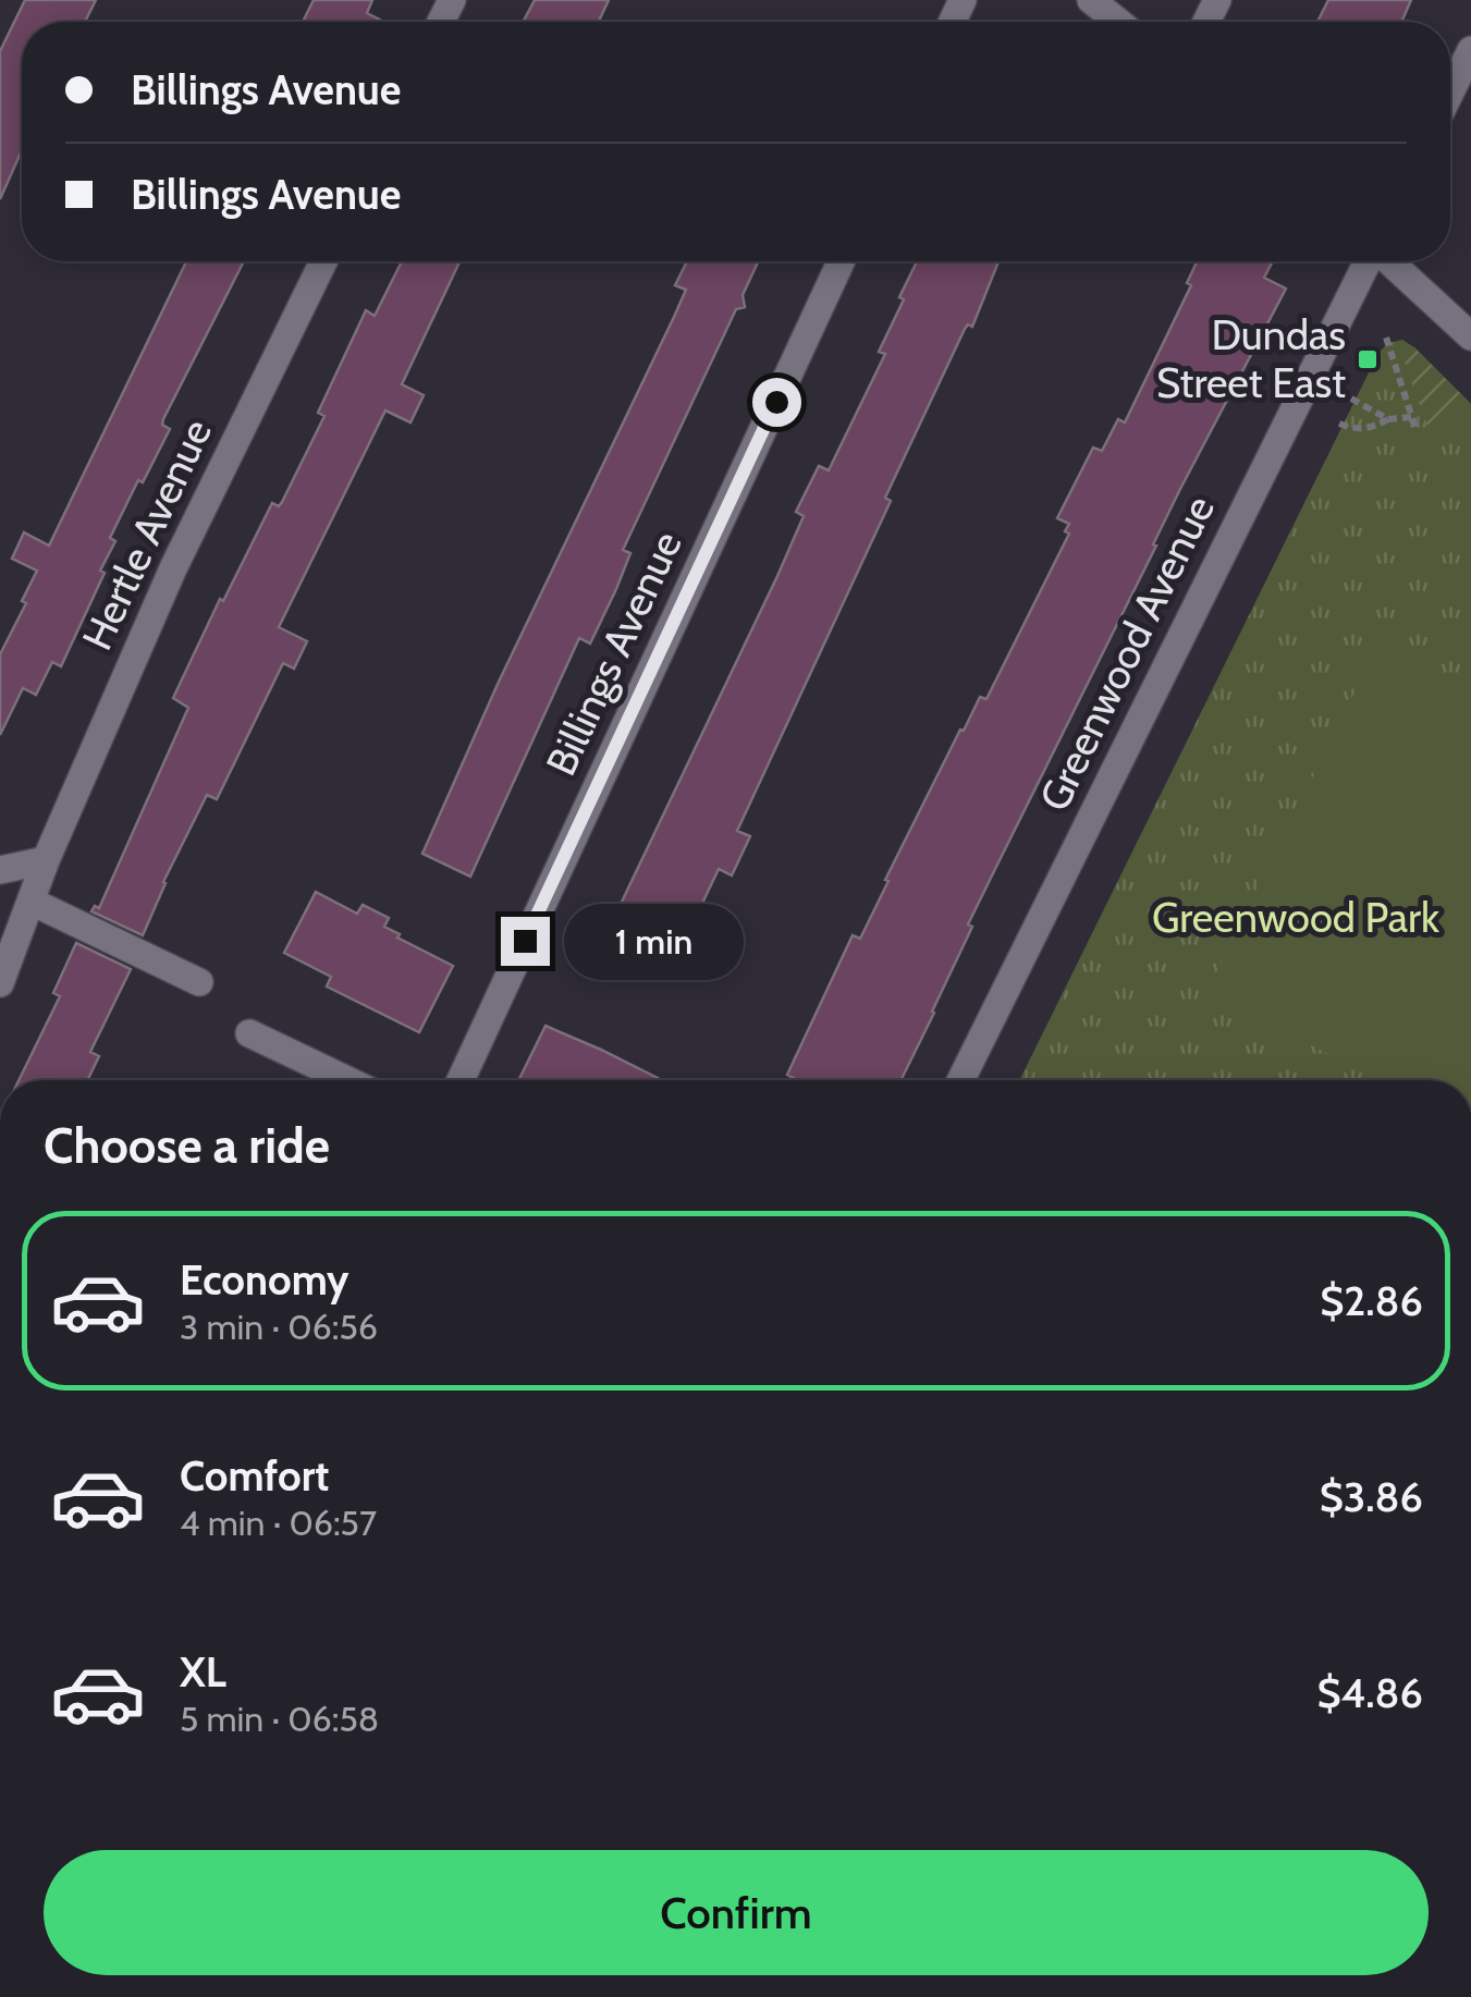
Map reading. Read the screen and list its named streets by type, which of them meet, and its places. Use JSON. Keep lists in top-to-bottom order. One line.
{"streets":{"street":["Hertle Avenue","Billings Avenue","Greenwood Avenue"]},"parks":["Greenwood Park"],"places":{"transit":["Dundas Street East"]},"page":{"banner":["Billings Avenue","Billings Avenue"],"bubble":"1 min","heading":"Choose a ride","list":[{"name":"Economy","note":"3 min · 06:56","value":"$2.86"},{"name":"Comfort","note":"4 min · 06:57","value":"$3.86"},{"name":"XL","note":"5 min · 06:58","value":"$4.86"}],"buttons":"Confirm"}}
